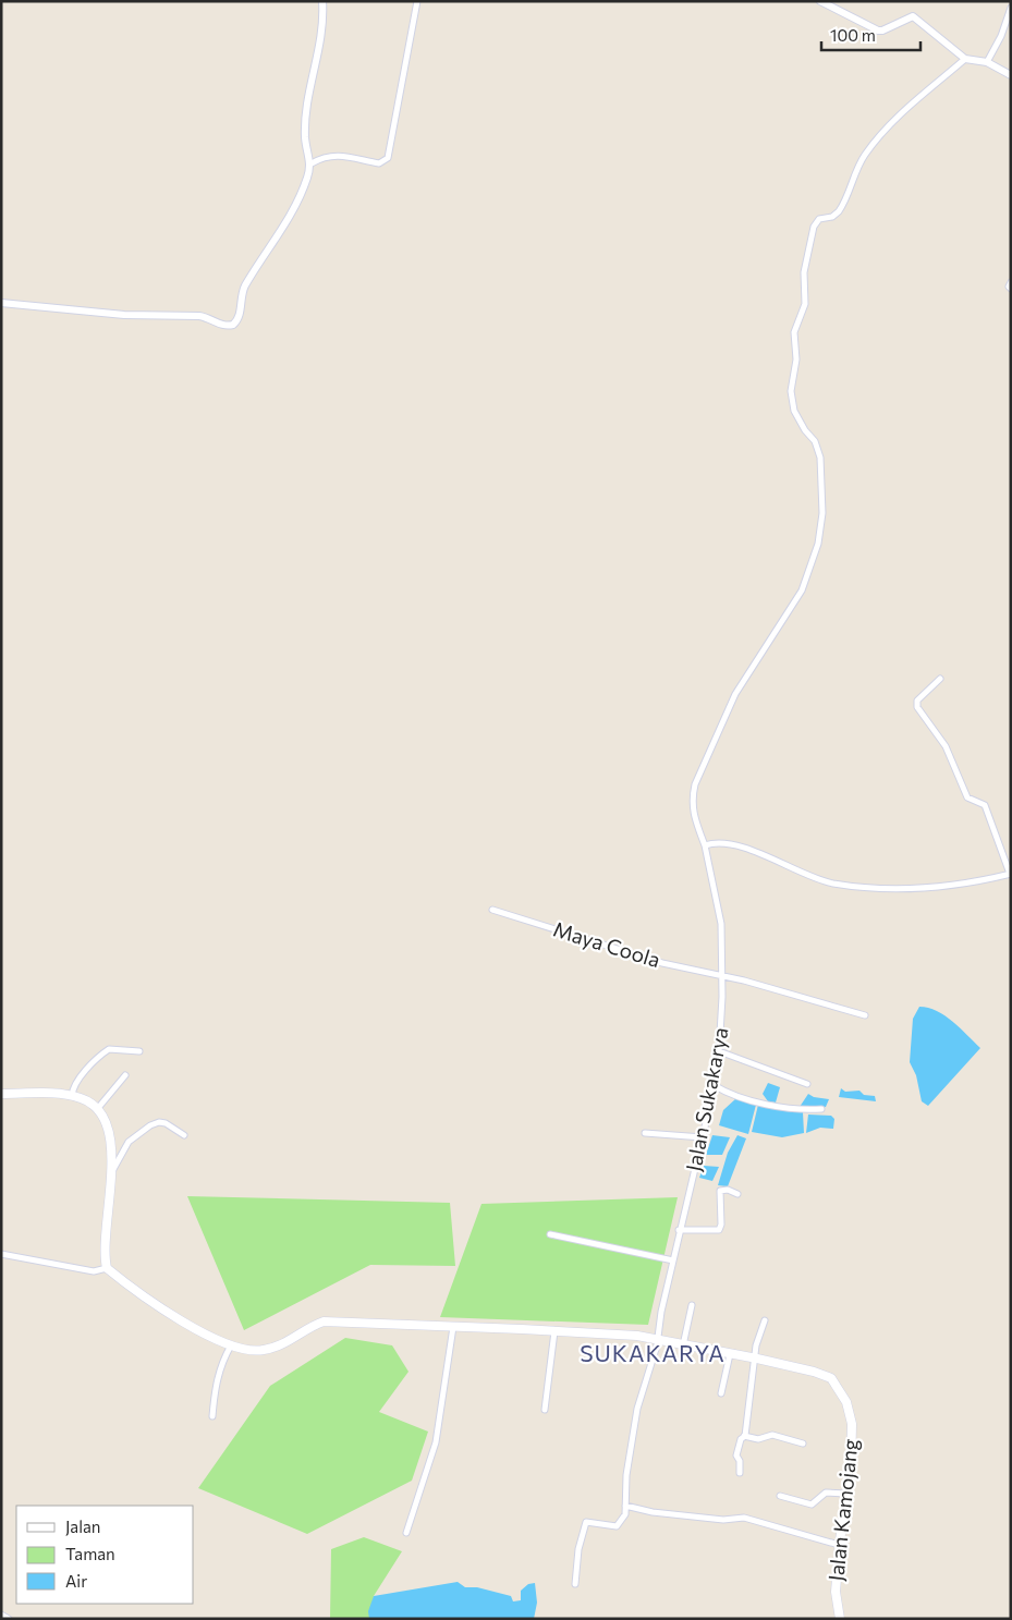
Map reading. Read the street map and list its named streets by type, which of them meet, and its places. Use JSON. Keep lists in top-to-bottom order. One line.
{"streets":{"main road":["Jalan Kamojang"],"street":["Maya Coola","Jalan Sukakarya"]},"crossings":[["Maya Coola","Jalan Sukakarya"]],"districts":["SUKAKARYA"],"legend":["Jalan","Taman","Air"],"scale_bar":"100 m"}
